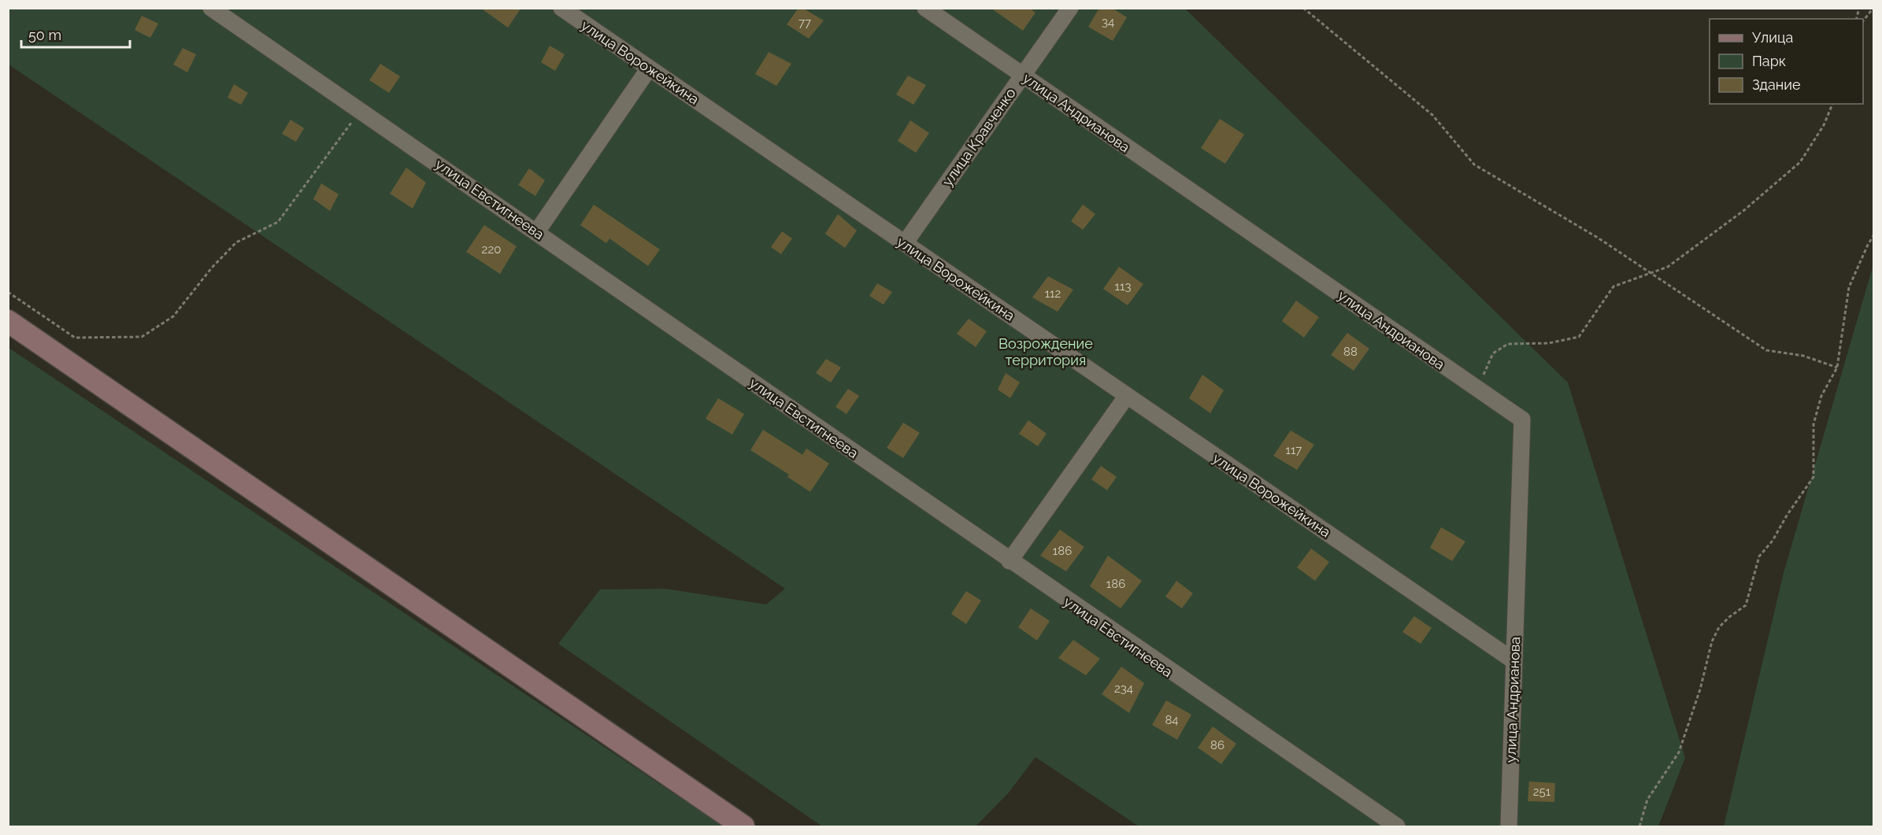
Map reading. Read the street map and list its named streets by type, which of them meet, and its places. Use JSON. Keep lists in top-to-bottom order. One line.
{"streets":{"street":["улица Ворожейкина","улица Андрианова","улица Кравченко","улица Евстигнеева"]},"crossings":[["улица Ворожейкина","улица Андрианова"],["улица Ворожейкина","улица Кравченко"],["улица Андрианова","улица Кравченко"]],"parks":["Возрождение территория"],"house_numbers":["34","77","220","113","112","88","117","186","186","234","84","86","251"],"legend":["Улица","Парк","Здание"],"scale_bar":"50 m"}
